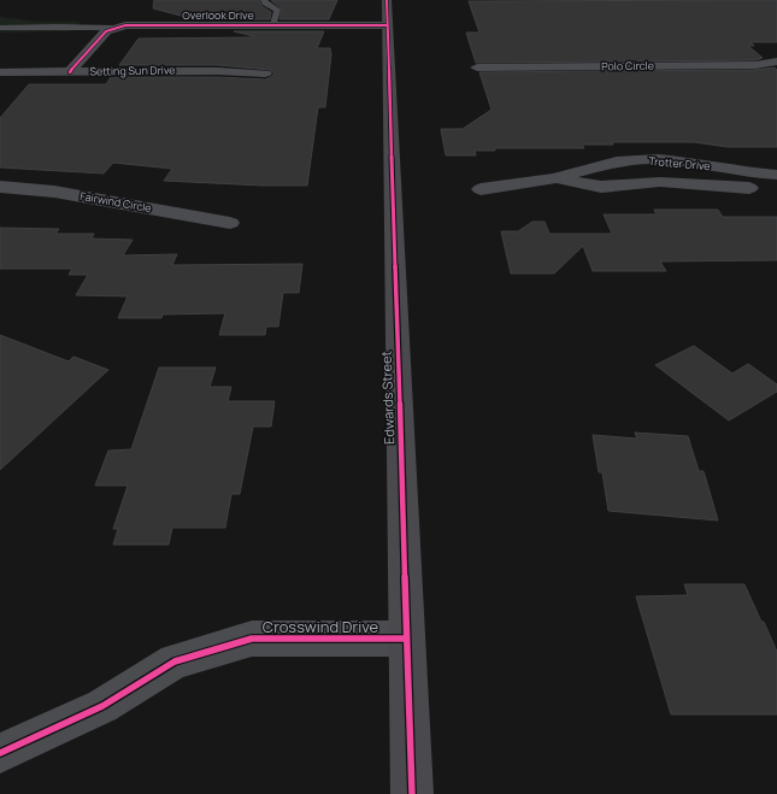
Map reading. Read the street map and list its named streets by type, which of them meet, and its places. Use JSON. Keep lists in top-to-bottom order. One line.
{"streets":{"main road":["Edwards Street"],"street":["Overlook Drive","Polo Circle","Setting Sun Drive","Trotter Drive","Fairwind Circle","Crosswind Drive"]},"crossings":[["Overlook Drive","Edwards Street"],["Edwards Street","Crosswind Drive"]]}
